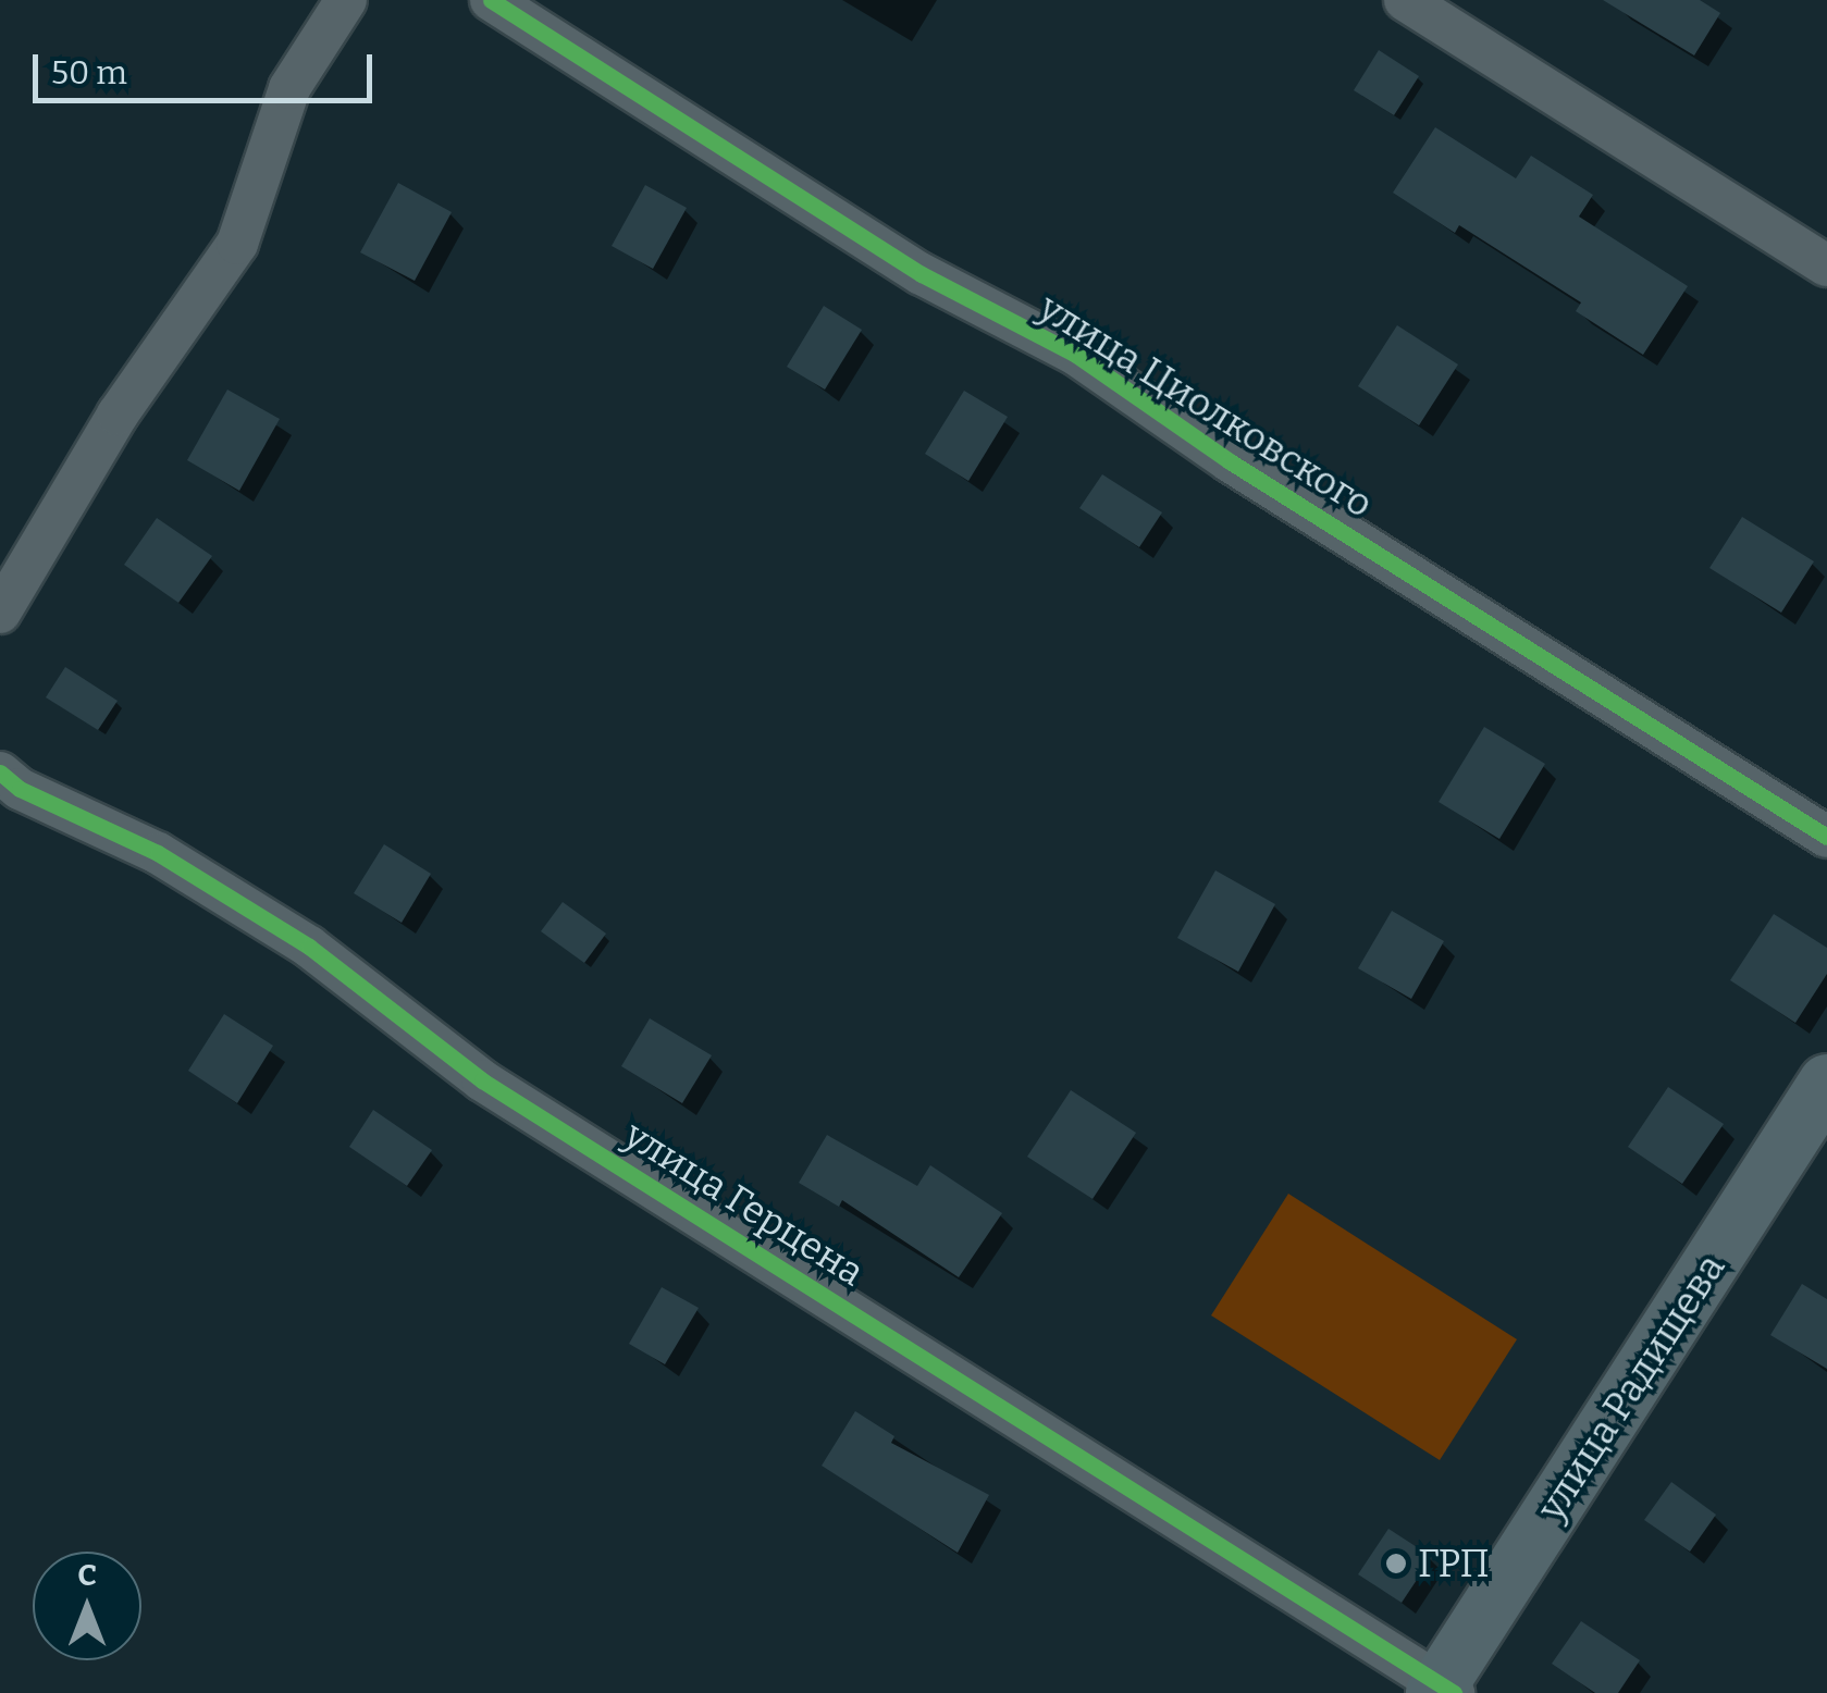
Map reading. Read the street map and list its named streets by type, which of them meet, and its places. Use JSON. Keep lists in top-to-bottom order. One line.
{"streets":{"street":["улица Циолковского","улица Герцена","улица Радищева"]},"crossings":[["улица Герцена","улица Радищева"]],"places":["ГРП"],"scale_bar":"50 m","north":"top"}
